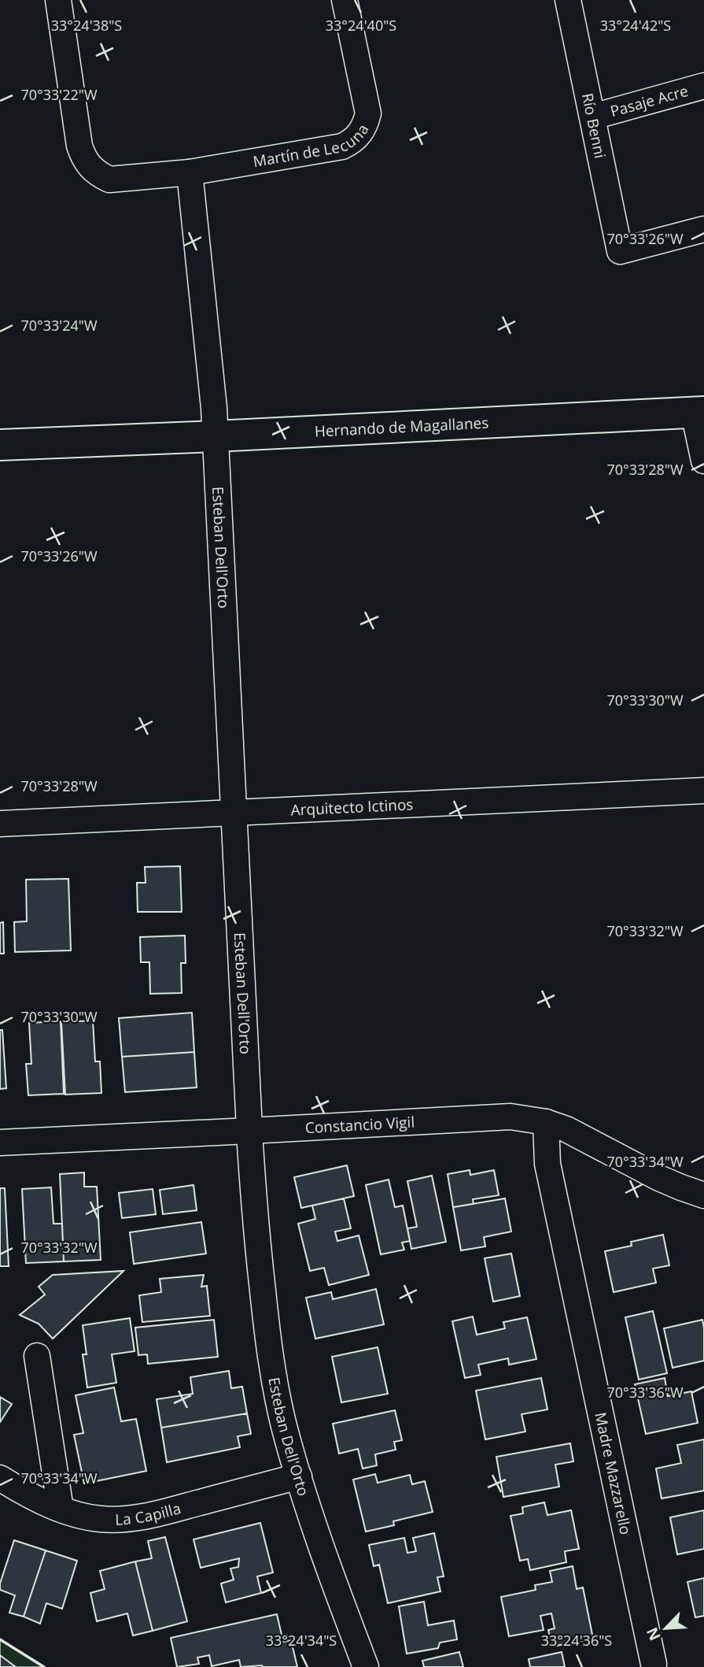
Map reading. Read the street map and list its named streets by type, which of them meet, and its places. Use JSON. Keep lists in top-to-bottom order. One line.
{"streets":{"main road":["Hernando de Magallanes"],"street":["Pasaje Acre","Río Benni","Martín de Lecuna","Esteban Dell'Orto","Arquitecto Ictinos","Constancio Vigil","Madre Mazzarello","La Capilla"]},"crossings":[["Pasaje Acre","Río Benni"],["Martín de Lecuna","Esteban Dell'Orto"],["Hernando de Magallanes","Esteban Dell'Orto"],["Esteban Dell'Orto","Arquitecto Ictinos"],["Esteban Dell'Orto","Constancio Vigil"],["Esteban Dell'Orto","La Capilla"],["Constancio Vigil","Madre Mazzarello"]],"north":"bottom left","coordinates":["33°24'38\"S","33°24'40\"S","33°24'42\"S","70°33'22\"W","70°33'26\"W","70°33'24\"W","70°33'28\"W","70°33'30\"W","70°33'32\"W","70°33'34\"W","70°33'36\"W","33°24'34\"S","33°24'36\"S"]}
